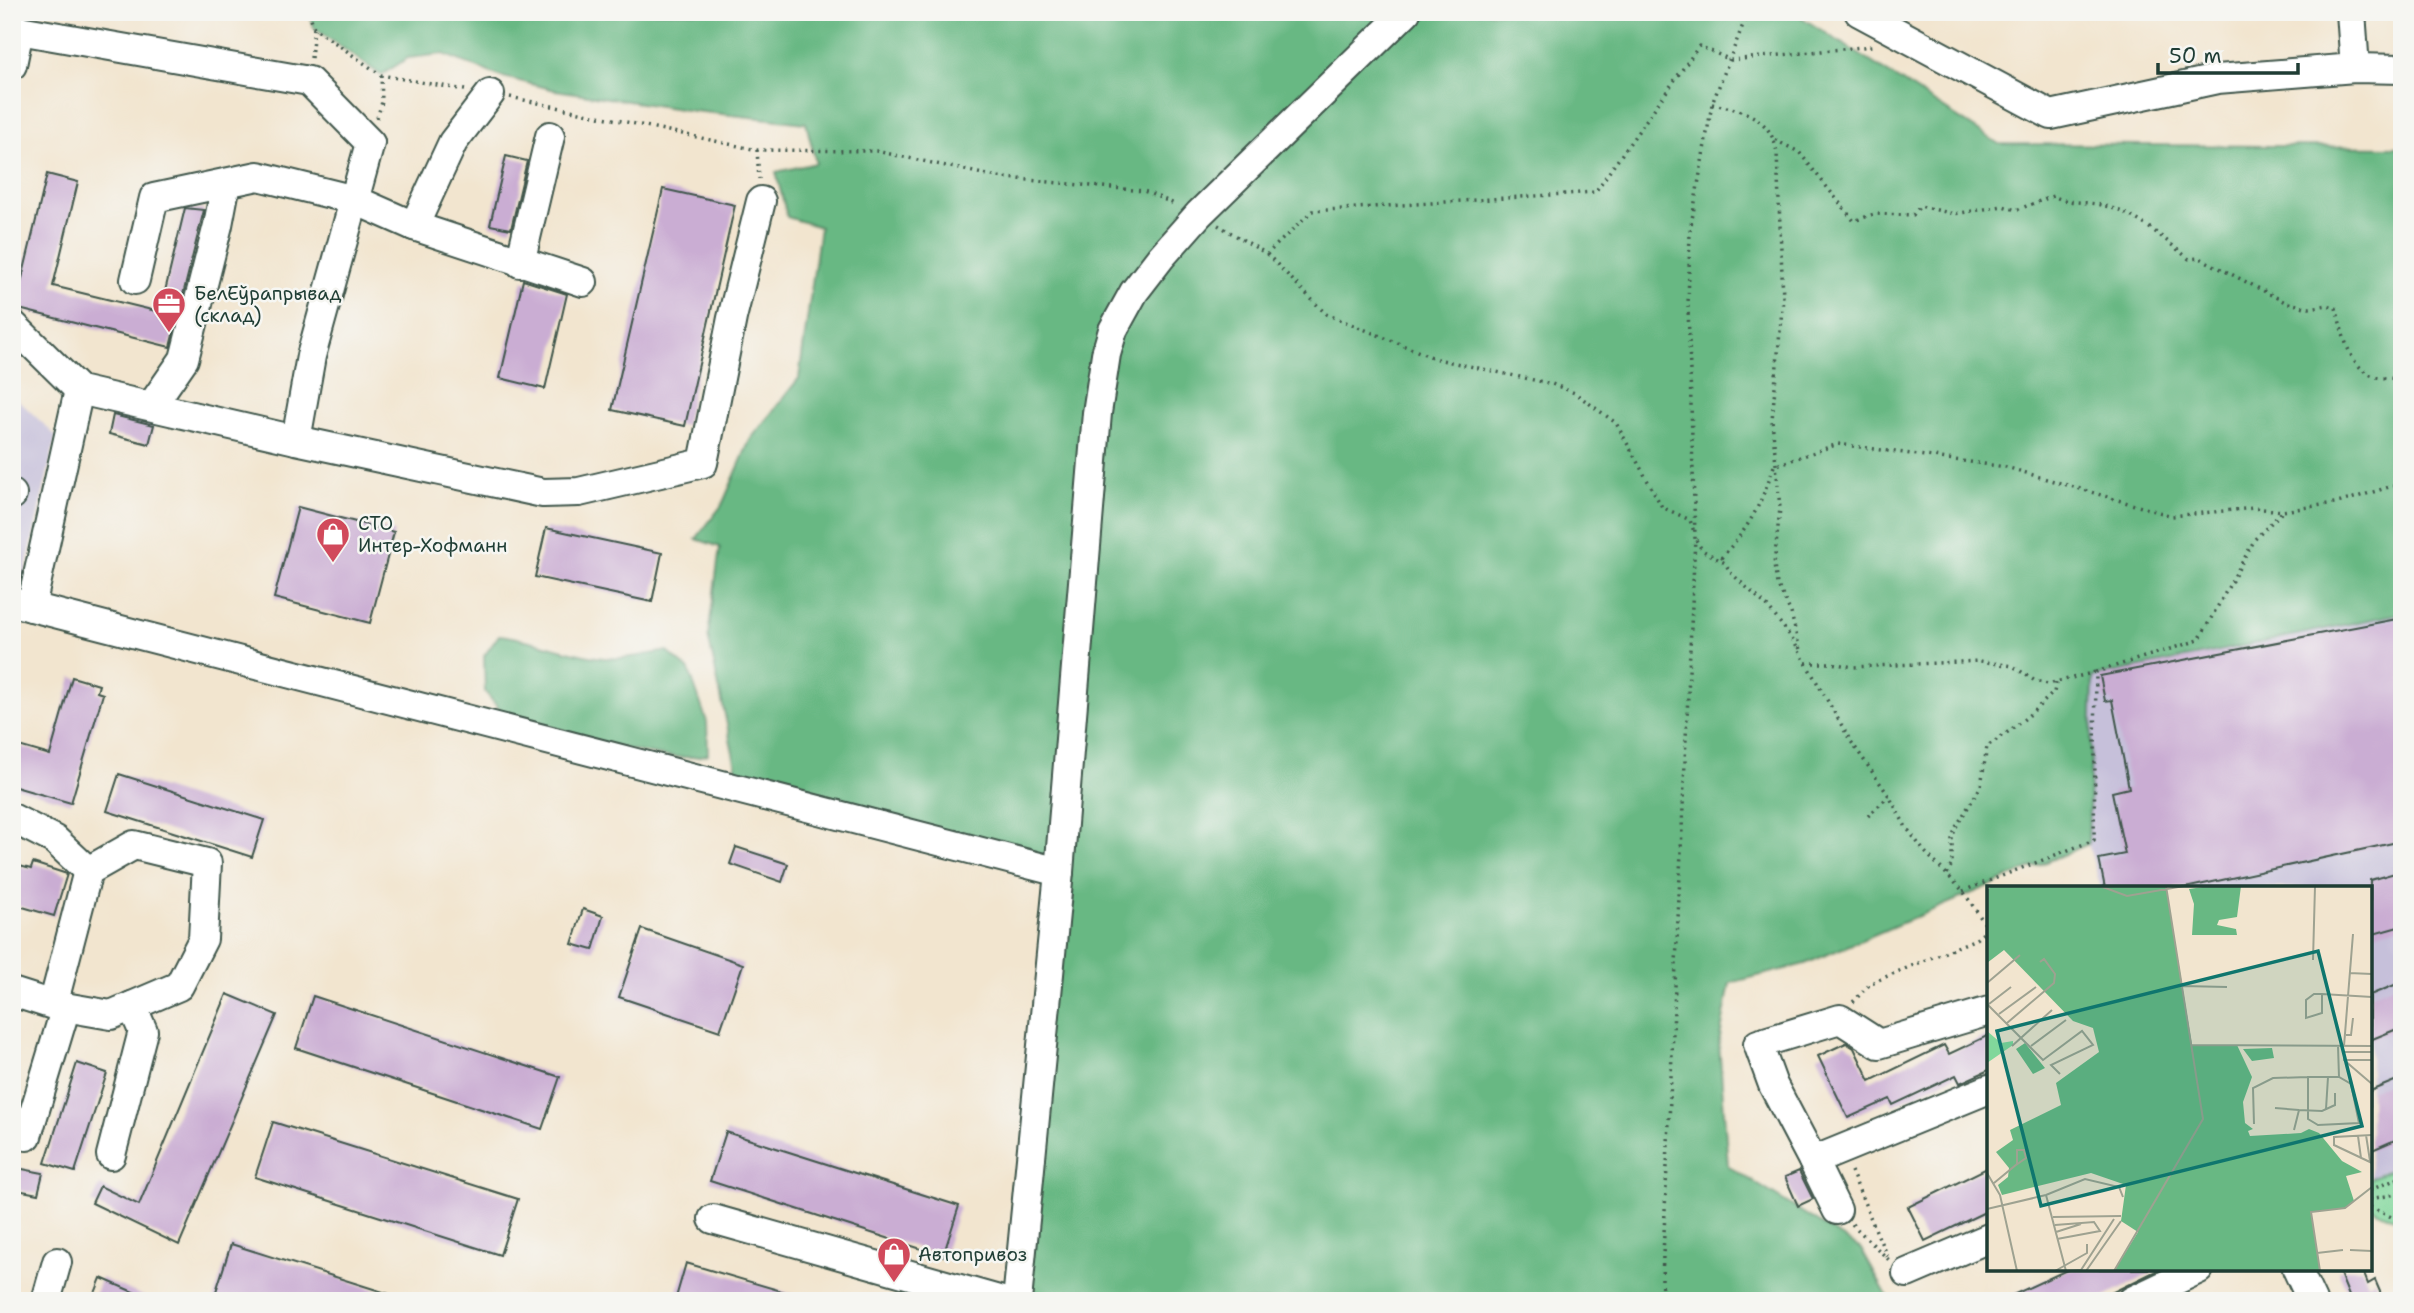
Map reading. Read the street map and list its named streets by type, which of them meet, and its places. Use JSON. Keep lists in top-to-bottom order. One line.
{"places":{"office":["БелЕўрапрывад (склад)"],"shop":["СТО Интер-Хофманн","Автопривоз"]},"scale_bar":"50 m"}
